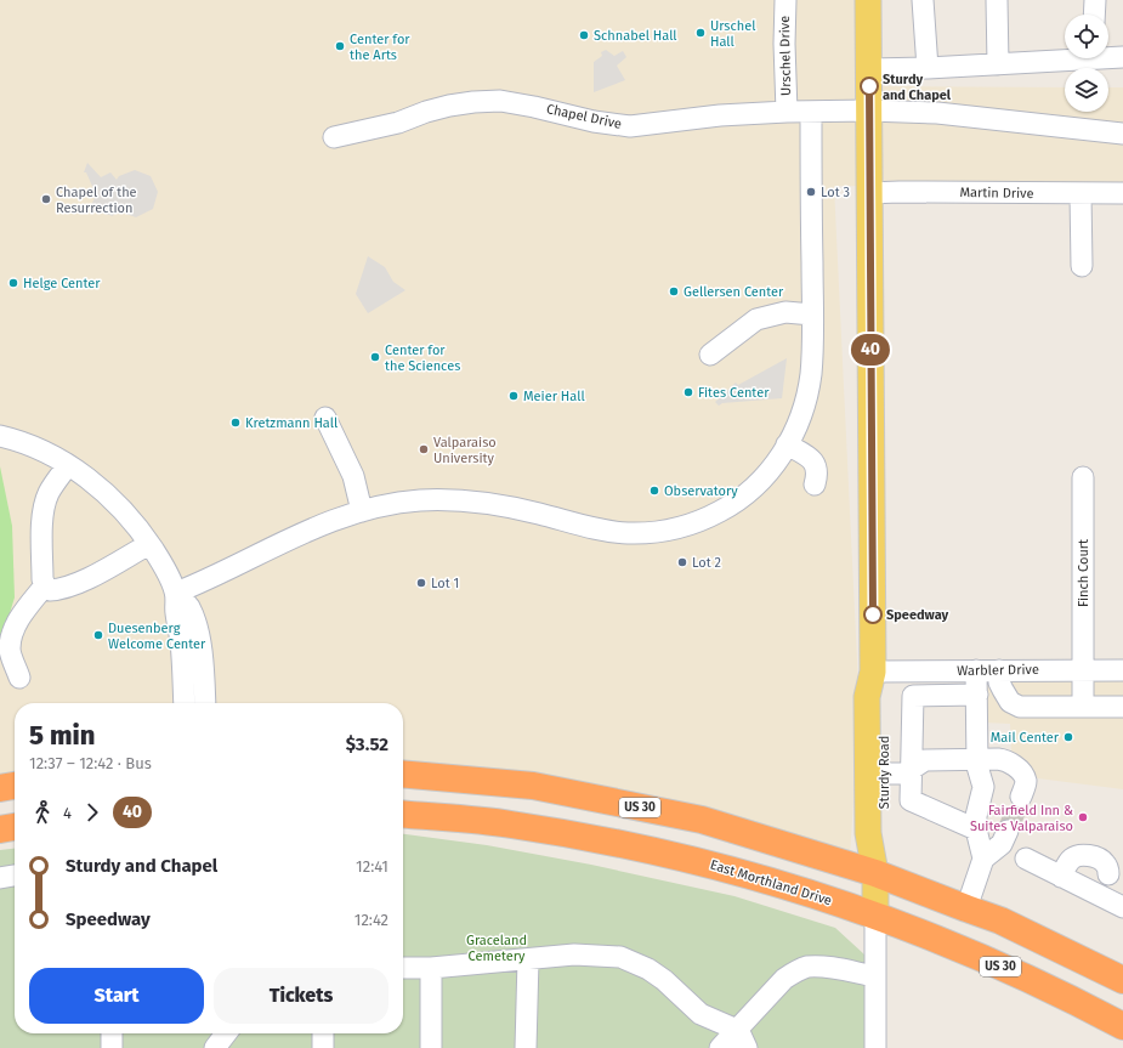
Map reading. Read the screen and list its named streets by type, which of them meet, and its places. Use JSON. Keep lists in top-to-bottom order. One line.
{"streets":{"highway":["US 30","East Morthland Drive"],"main road":["Sturdy Road"],"street":["Urschel Drive","Chapel Drive","Martin Drive","Finch Court","Warbler Drive"]},"crossings":[["Urschel Drive","Chapel Drive"],["Chapel Drive","Sturdy Road"],["Martin Drive","Sturdy Road"],["Finch Court","Warbler Drive"],["Warbler Drive","Sturdy Road"],["Sturdy Road","US 30"],["Sturdy Road","East Morthland Drive"]],"parks":["Graceland Cemetery"],"places":["Urschel Hall","Schnabel Hall","Center for the Arts","Sturdy and Chapel","Lot 3","Chapel of the Resurrection","Helge Center","Gellersen Center","Center for the Sciences","Fites Center","Meier Hall","Kretzmann Hall","Valparaiso University","Observatory","Lot 2","Lot 1","Speedway","Duesenberg Welcome Center","Mail Center","Fairfield Inn & Suites Valparaiso"],"lines":["bus line 40"],"page":{"on_map":"40","heading":["5 min","12:37 – 12:42 · Bus","$3.52"],"legs":["4","40"],"list":[{"name":"Sturdy and Chapel","value":"12:41"},{"name":"Speedway","value":"12:42"}],"buttons":["Start","Tickets"]}}
